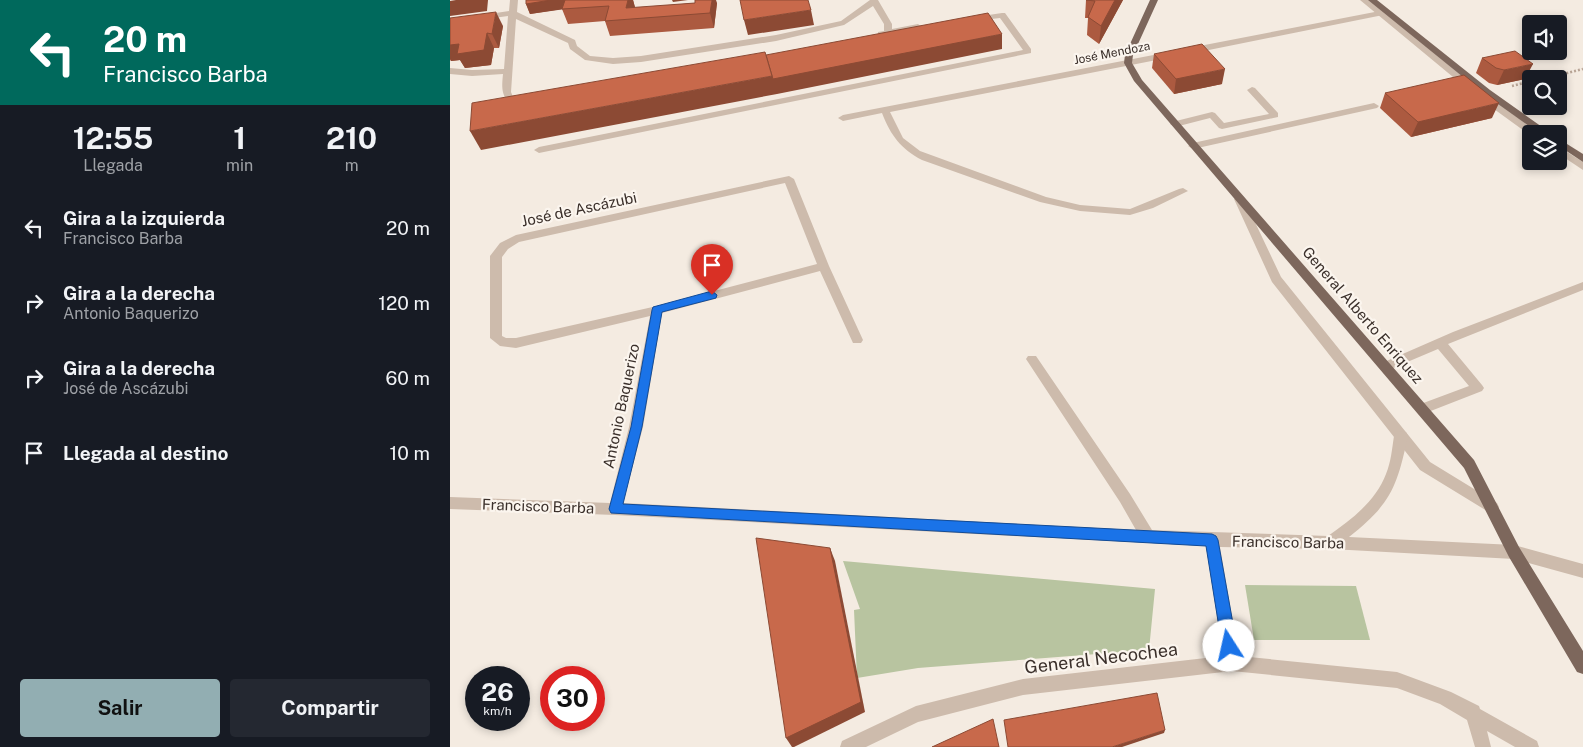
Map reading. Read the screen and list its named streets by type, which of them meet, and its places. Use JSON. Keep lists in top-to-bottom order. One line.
{"streets":{"main road":["General Alberto Enriquez"],"street":["José Mendoza","José de Ascázubi","Antonio Baquerizo","Francisco Barba","General Necochea"]},"crossings":[["José Mendoza","General Alberto Enriquez"],["José de Ascázubi","Antonio Baquerizo"],["General Alberto Enriquez","Francisco Barba"],["Antonio Baquerizo","Francisco Barba"]],"page":{"turn":["20 m","Francisco Barba"],"eta":["12:55","Llegada","1","min","210","m"],"list":[{"name":"Gira a la izquierda","note":"Francisco Barba","value":"20 m"},{"name":"Gira a la derecha","note":"Antonio Baquerizo","value":"120 m"},{"name":"Gira a la derecha","note":"José de Ascázubi","value":"60 m"},{"name":"Llegada al destino","value":"10 m"}],"speed":"26 km/h","limit":"30","buttons":["Salir","Compartir"]}}
